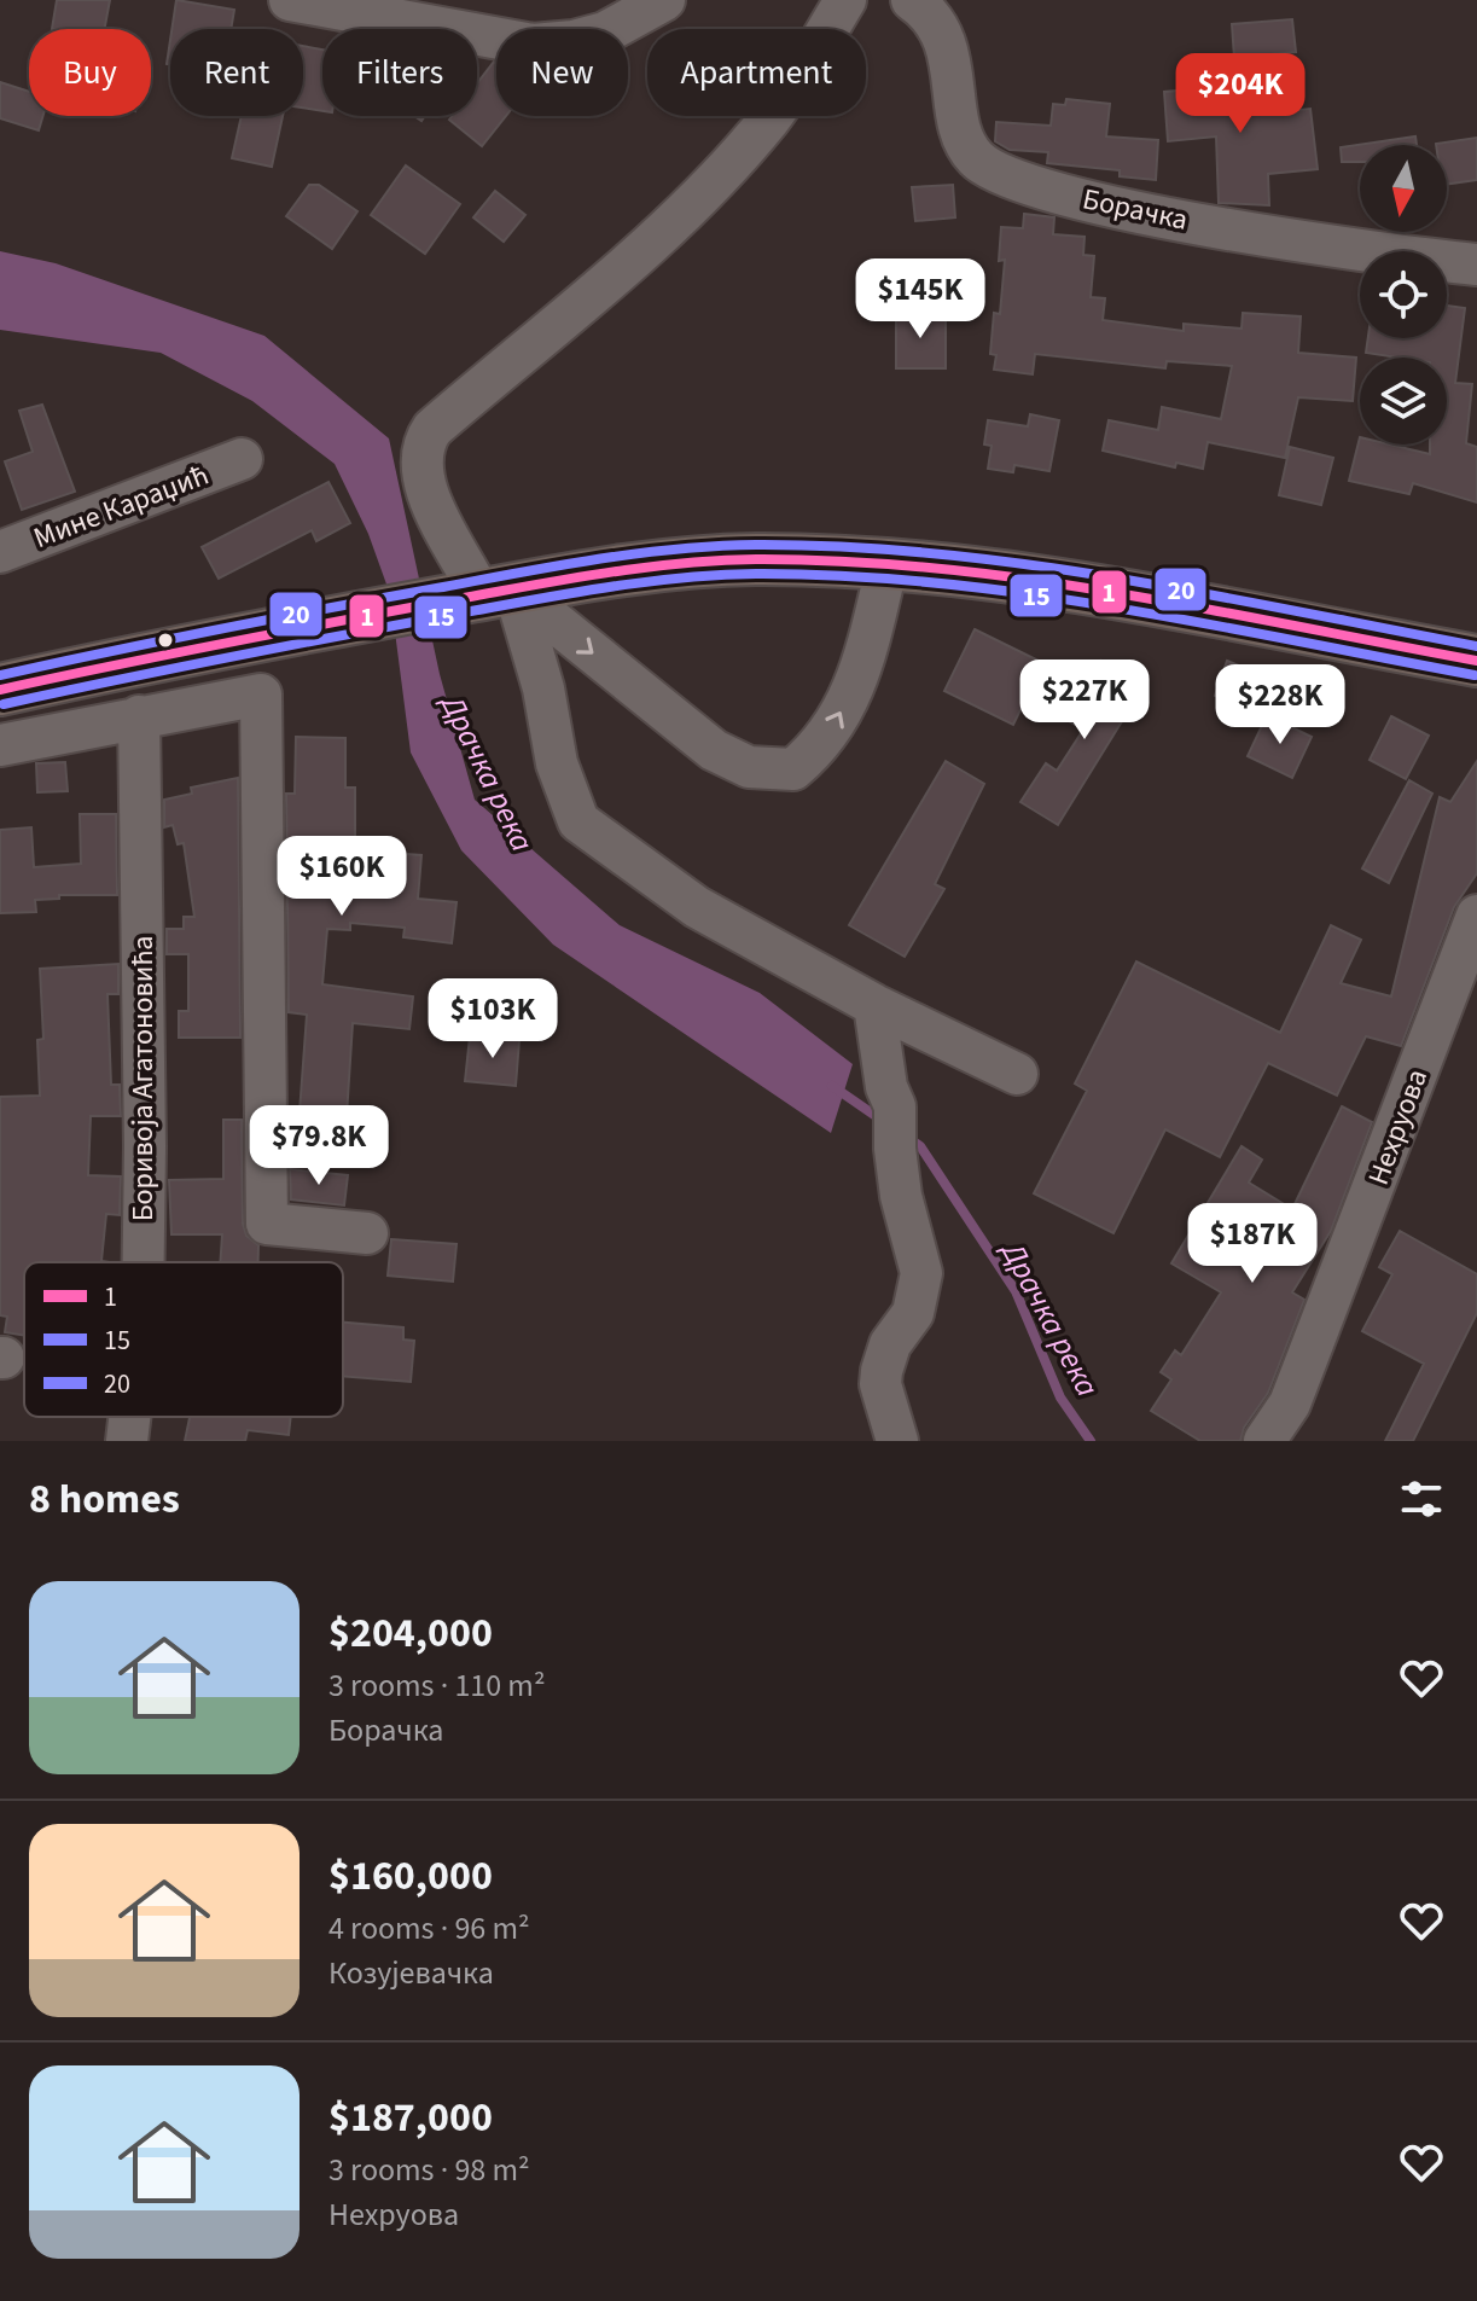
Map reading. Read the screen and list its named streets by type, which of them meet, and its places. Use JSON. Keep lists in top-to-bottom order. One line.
{"streets":{"street":["Борачка","Мине Караџић","Боривоја Агатоновића","Нехруова"]},"water":["Драчка река"],"lines":["transit line 20","transit line 1","transit line 15"],"legend":["1","15","20"],"north":"bottom","page":{"chip":["Buy","Rent","Filters","New","Apartment"],"price":["$204K","$145K","$227K","$228K","$160K","$103K","$79.8K","$187K"],"heading":"8 homes","list":[{"name":"$204,000","note":"3 rooms · 110 m² · Борачка"},{"name":"$160,000","note":"4 rooms · 96 m² · Козујевачка"},{"name":"$187,000","note":"3 rooms · 98 m² · Нехруова"}]}}
